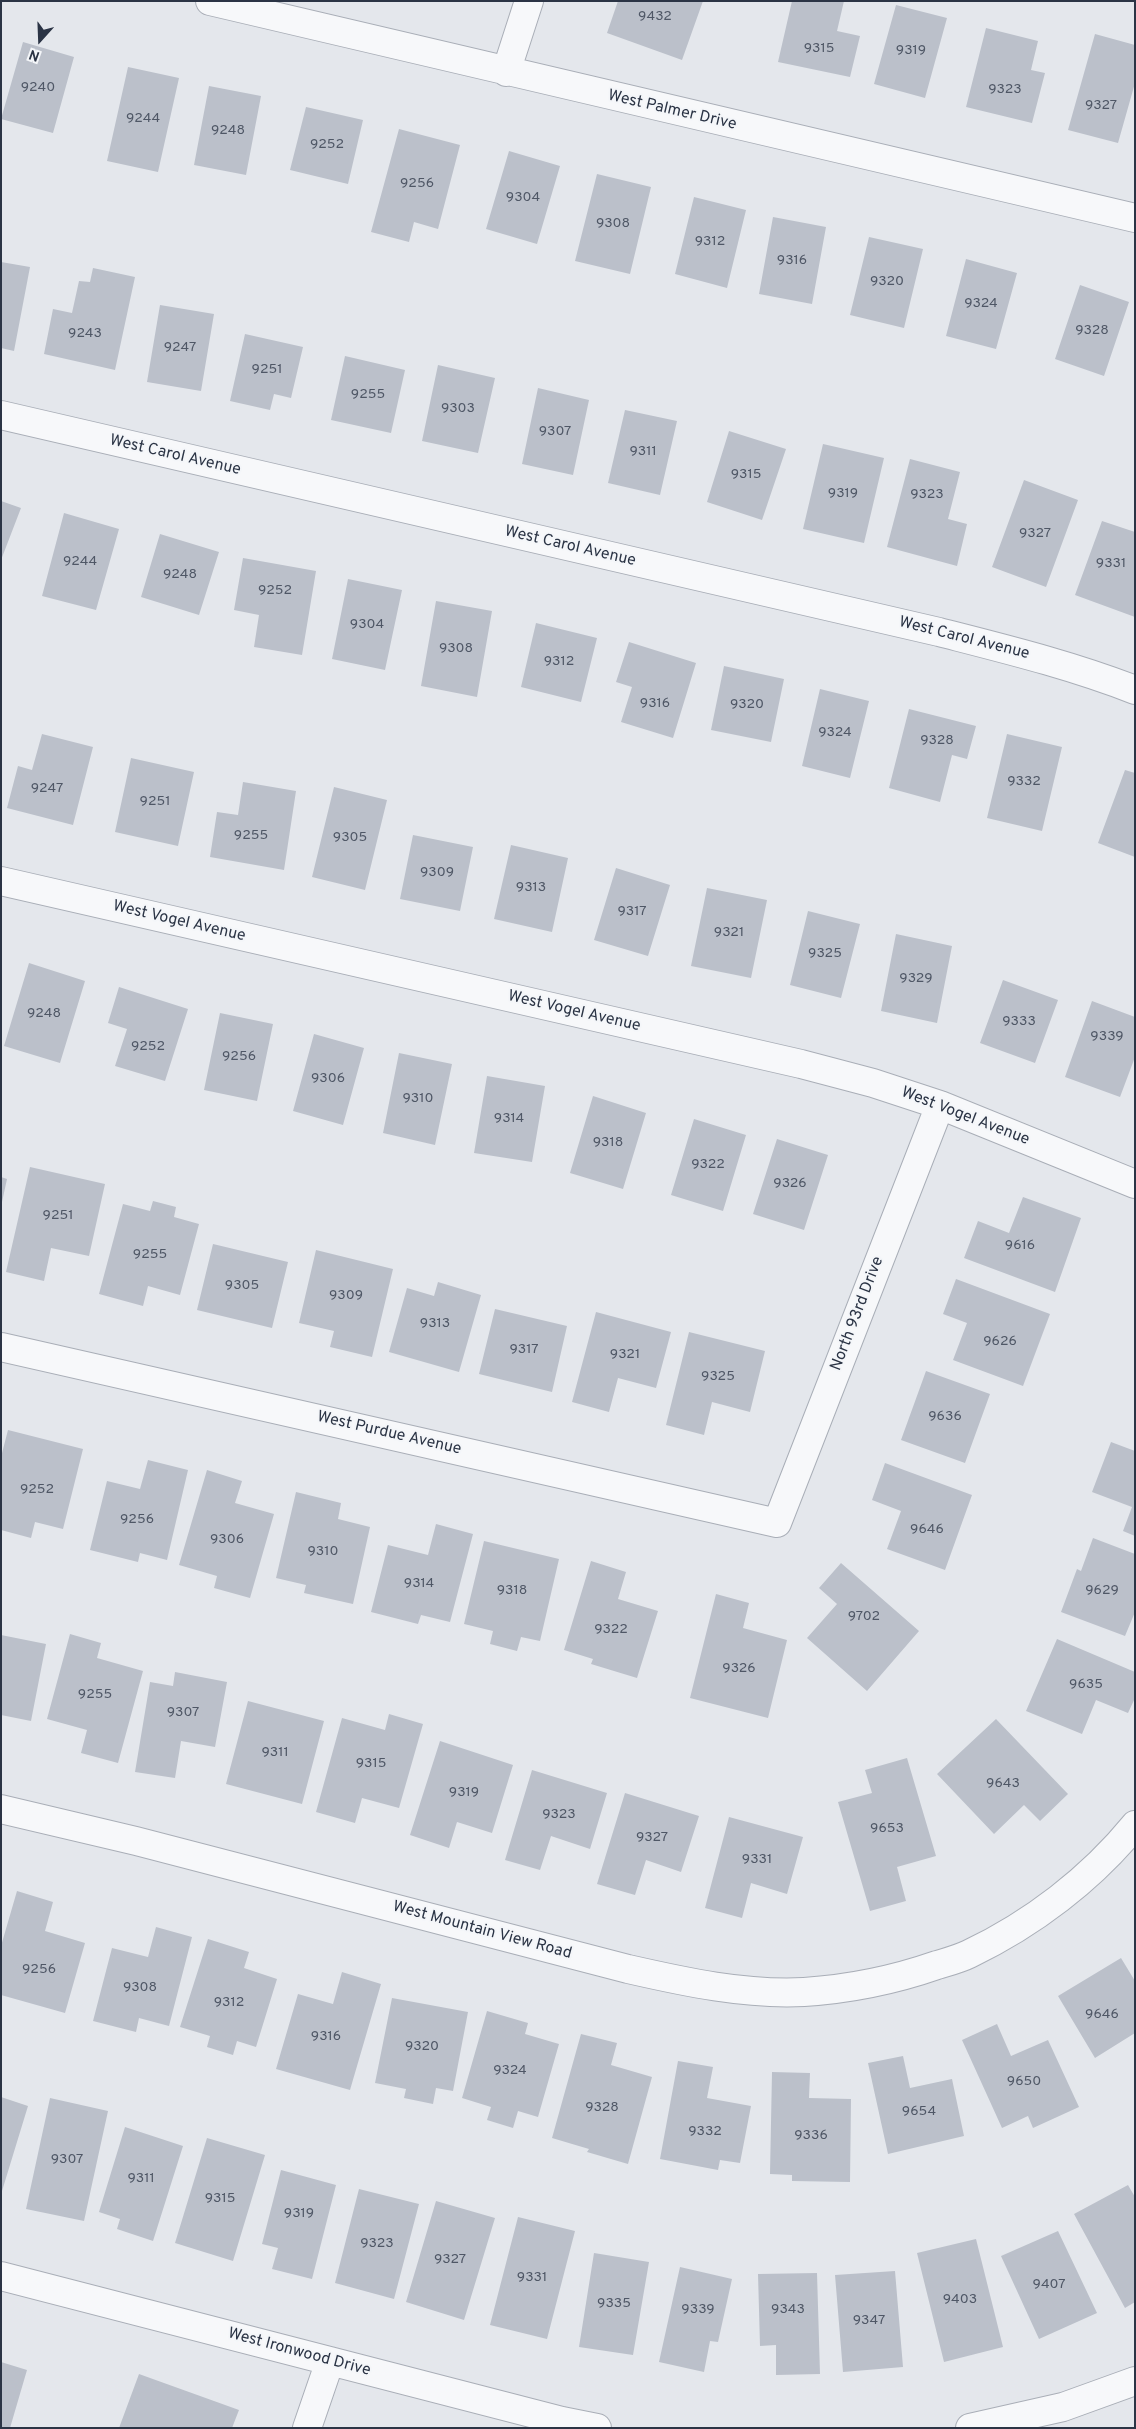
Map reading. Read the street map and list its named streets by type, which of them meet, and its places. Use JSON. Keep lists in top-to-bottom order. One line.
{"streets":{"street":["West Palmer Drive","West Carol Avenue","West Vogel Avenue","North 93rd Drive","West Purdue Avenue","West Mountain View Road","West Ironwood Drive"]},"crossings":[["West Vogel Avenue","North 93rd Drive"],["North 93rd Drive","West Purdue Avenue"]],"house_numbers":["9432","9315","9319","9240","9323","9327","9244","9248","9252","9256","9304","9308","9312","9316","9320","9324","9328","9243","9247","9251","9255","9303","9307","9311","9315","9319","9323","9327","9244","9331","9248","9252","9304","9308","9312","9316","9320","9324","9328","9332","9247","9251","9255","9305","9309","9313","9317","9321","9325","9329","9248","9333","9339","9252","9256","9306","9310","9314","9318","9322","9326","9251","9616","9255","9305","9309","9313","9626","9317","9321","9325","9636","9252","9256","9646","9306","9310","9314","9318","9629","9702","9322","9326","9635","9255","9307","9311","9315","9643","9319","9323","9653","9327","9331","9256","9308","9312","9646","9316","9320","9324","9650","9328","9654","9332","9336","9307","9311","9315","9319","9323","9327","9331","9407","9403","9335","9339","9343","9347"],"north":"bottom"}
